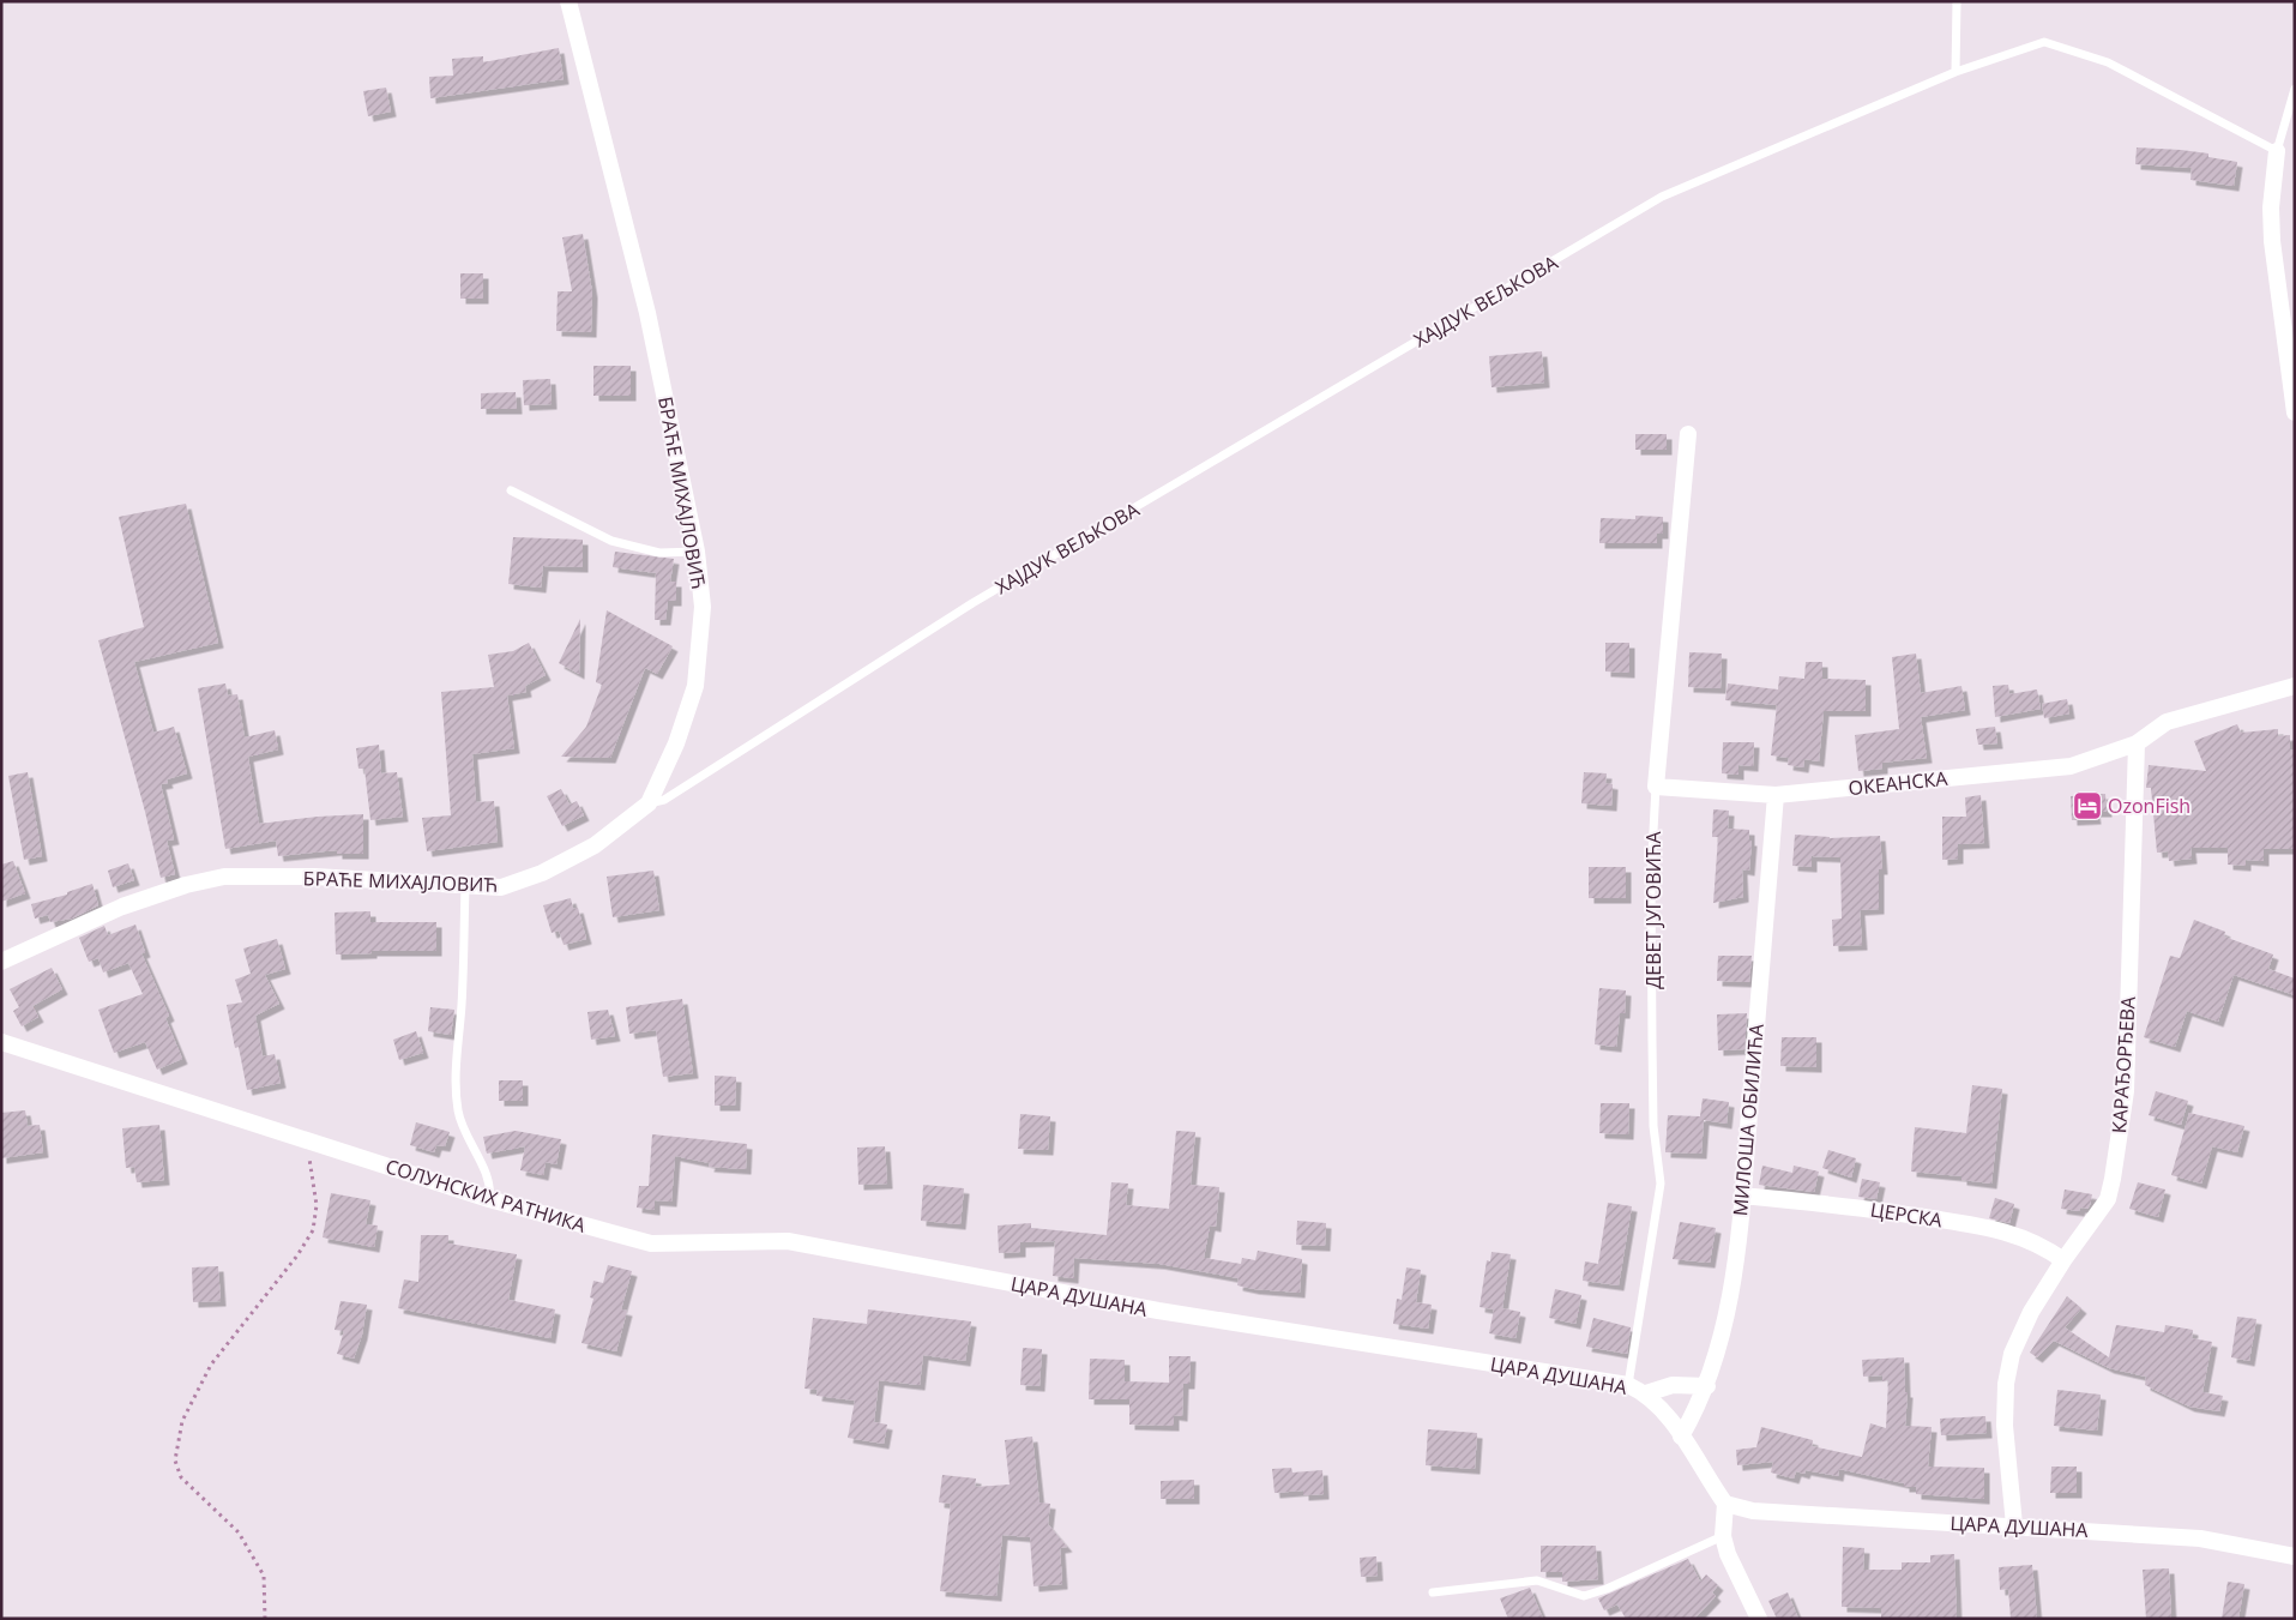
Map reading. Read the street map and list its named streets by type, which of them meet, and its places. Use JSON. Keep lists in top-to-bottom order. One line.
{"streets":{"street":["БРАЋЕ МИХАЈЛОВИЋ","ОКЕАНСКА","ДЕВЕТ ЈУГОВИЋА","КАРАЂОРЂЕВА","МИЛОША ОБИЛИЋА","СОЛУНСКИХ РАТНИКА","ЦЕРСКА","ЦАРА ДУШАНА"],"lane":["ХАЈДУК ВЕЉКОВА"]},"crossings":[["ХАЈДУК ВЕЉКОВА","БРАЋЕ МИХАЈЛОВИЋ"],["ОКЕАНСКА","ДЕВЕТ ЈУГОВИЋА"],["ОКЕАНСКА","КАРАЂОРЂЕВА"],["ОКЕАНСКА","МИЛОША ОБИЛИЋА"],["ДЕВЕТ ЈУГОВИЋА","ЦАРА ДУШАНА"],["КАРАЂОРЂЕВА","ЦЕРСКА"],["КАРАЂОРЂЕВА","ЦАРА ДУШАНА"],["МИЛОША ОБИЛИЋА","ЦЕРСКА"],["МИЛОША ОБИЛИЋА","ЦАРА ДУШАНА"],["СОЛУНСКИХ РАТНИКА","ЦАРА ДУШАНА"]],"places":{"hotel":["OzonFish"]}}
